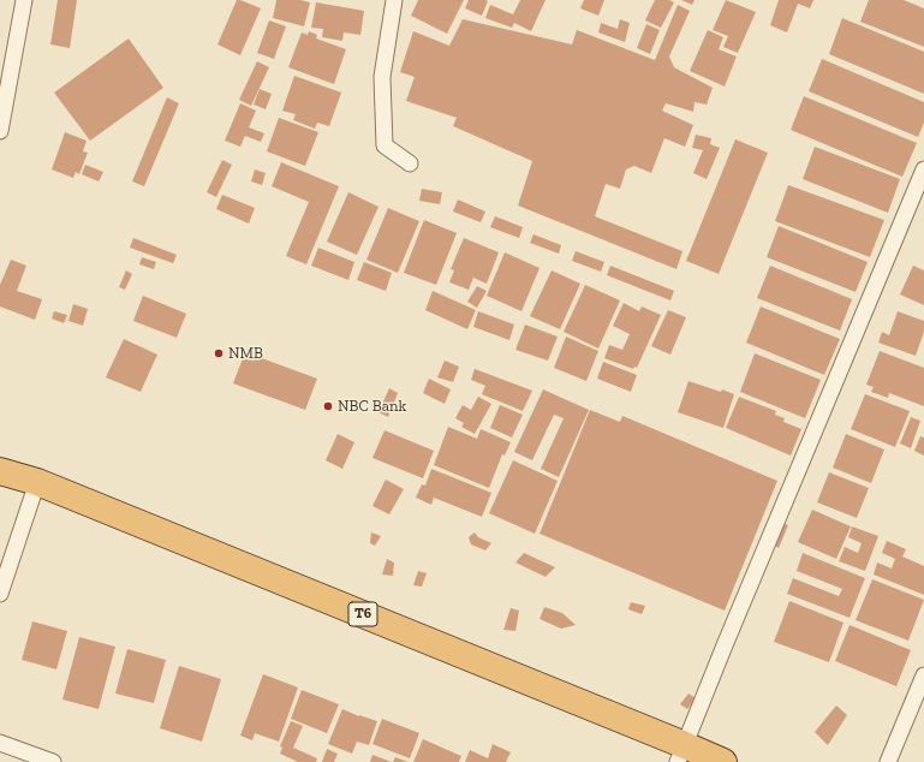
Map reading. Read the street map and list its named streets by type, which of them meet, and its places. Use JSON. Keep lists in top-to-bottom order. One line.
{"streets":{"highway":["T6"]},"places":["NMB","NBC Bank"]}
